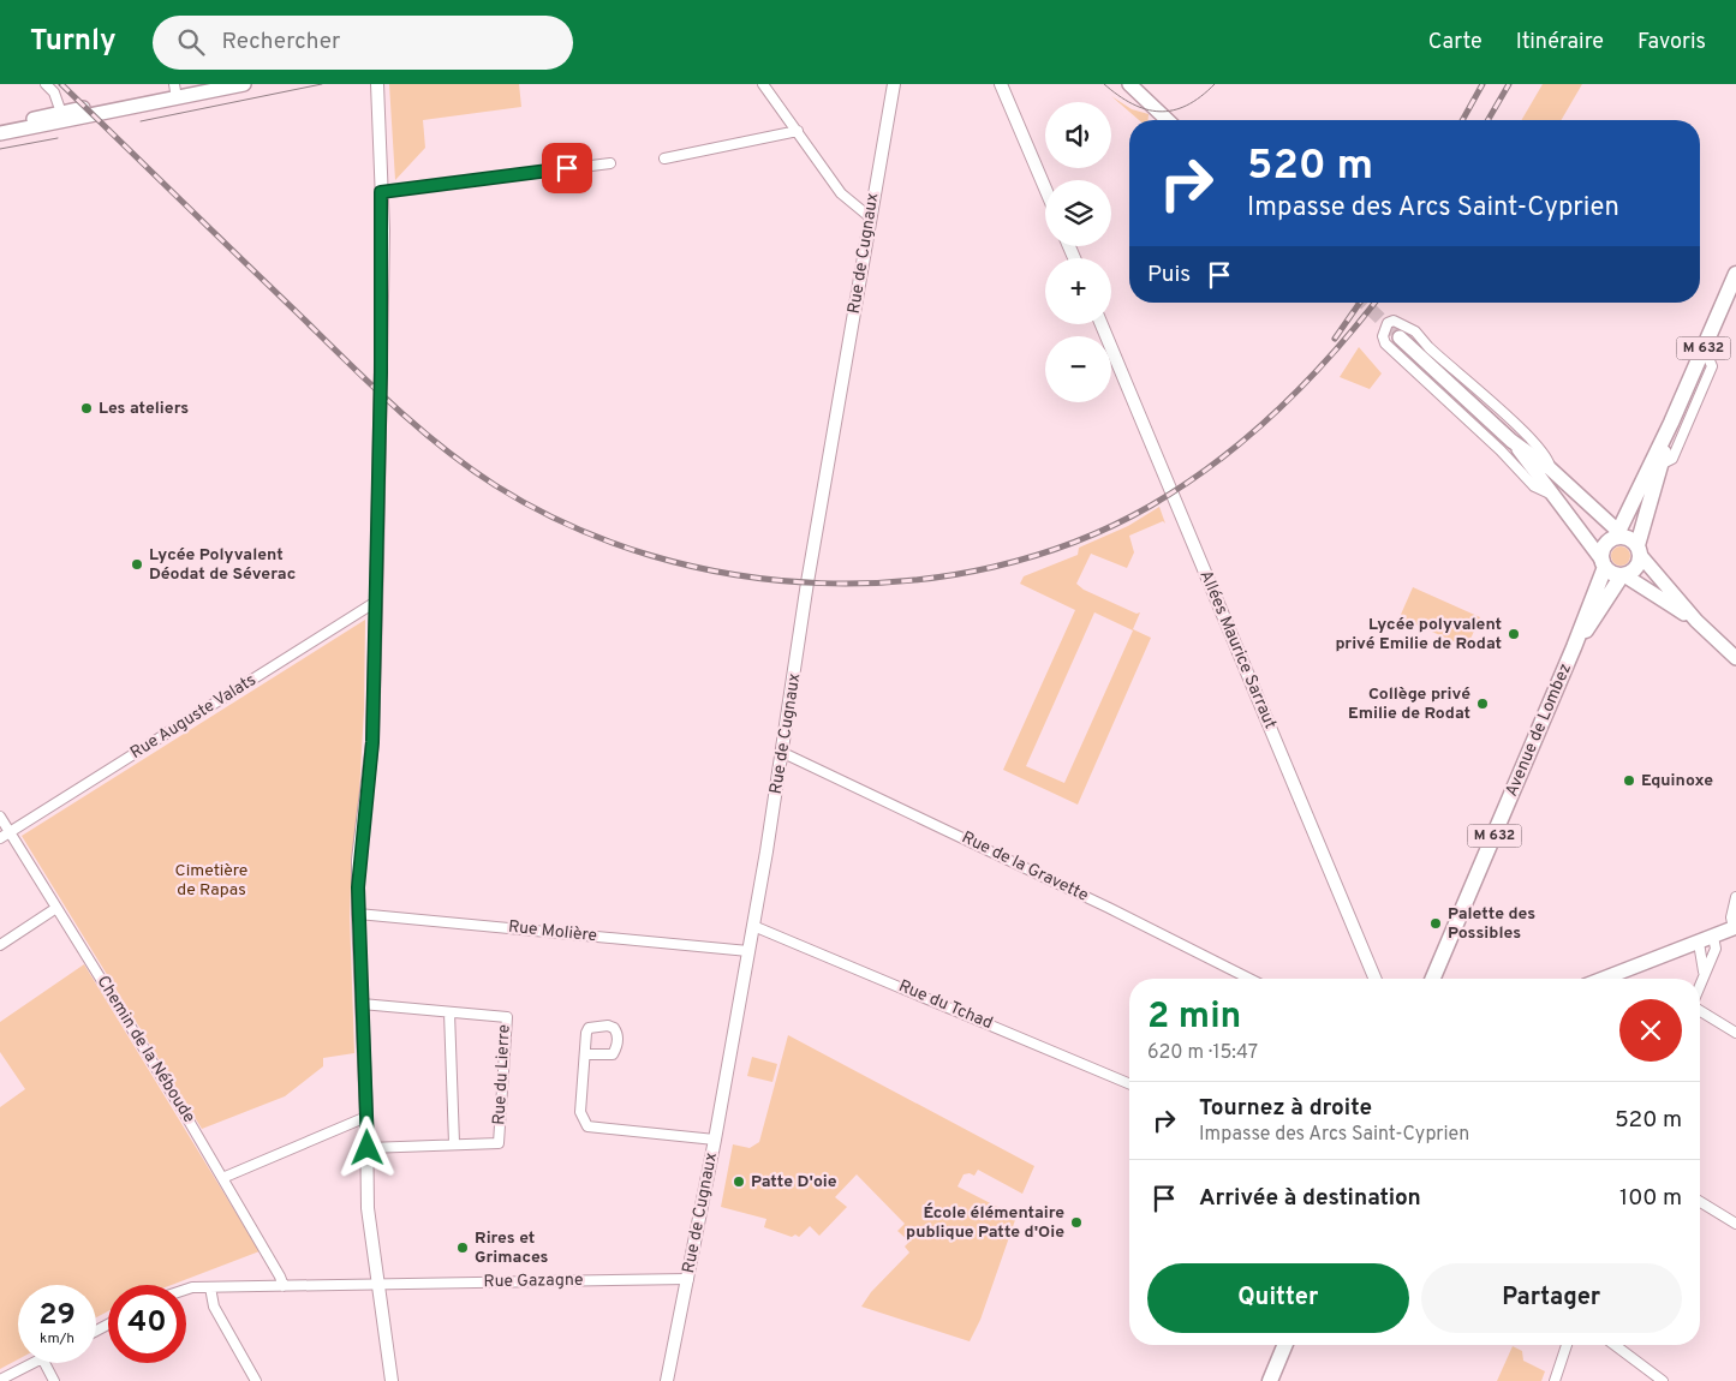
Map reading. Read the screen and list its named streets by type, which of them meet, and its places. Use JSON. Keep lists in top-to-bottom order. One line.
{"streets":{"main road":["M 632","Avenue de Lombez"],"street":["Rue de Cugnaux","Allées Maurice Sarraut","Rue Auguste Valats","Rue de la Gravette","Rue Molière","Rue du Tchad","Chemin de la Néboude","Rue du Lierre","Rue Gazagne"]},"crossings":[["Rue de Cugnaux","Rue de la Gravette"],["Rue de Cugnaux","Rue Molière"],["Rue de Cugnaux","Rue du Tchad"],["Rue de Cugnaux","Rue Gazagne"],["M 632","Avenue de Lombez"],["Rue Auguste Valats","Chemin de la Néboude"],["Chemin de la Néboude","Rue Gazagne"]],"parks":["Cimetière de Rapas"],"places":["Les ateliers","Lycée Polyvalent Déodat de Séverac","Lycée polyvalent privé Emilie de Rodat","Collège privé Emilie de Rodat","Equinoxe","Palette des Possibles","Patte D'oie","École élémentaire publique Patte d'Oie","Rires et Grimaces"],"page":{"header":"Turnly","search":"Rechercher","nav":["Carte","Itinéraire","Favoris"],"map_buttons":["+","−"],"turn":["520 m","Impasse des Arcs Saint-Cyprien"],"then":"Puis","heading":["2 min","620 m · 15:47"],"list":[{"name":"Tournez à droite","note":"Impasse des Arcs Saint-Cyprien","value":"520 m"},{"name":"Arrivée à destination","value":"100 m"}],"buttons":["Quitter","Partager"],"speed":"29 km/h","limit":"40"}}
